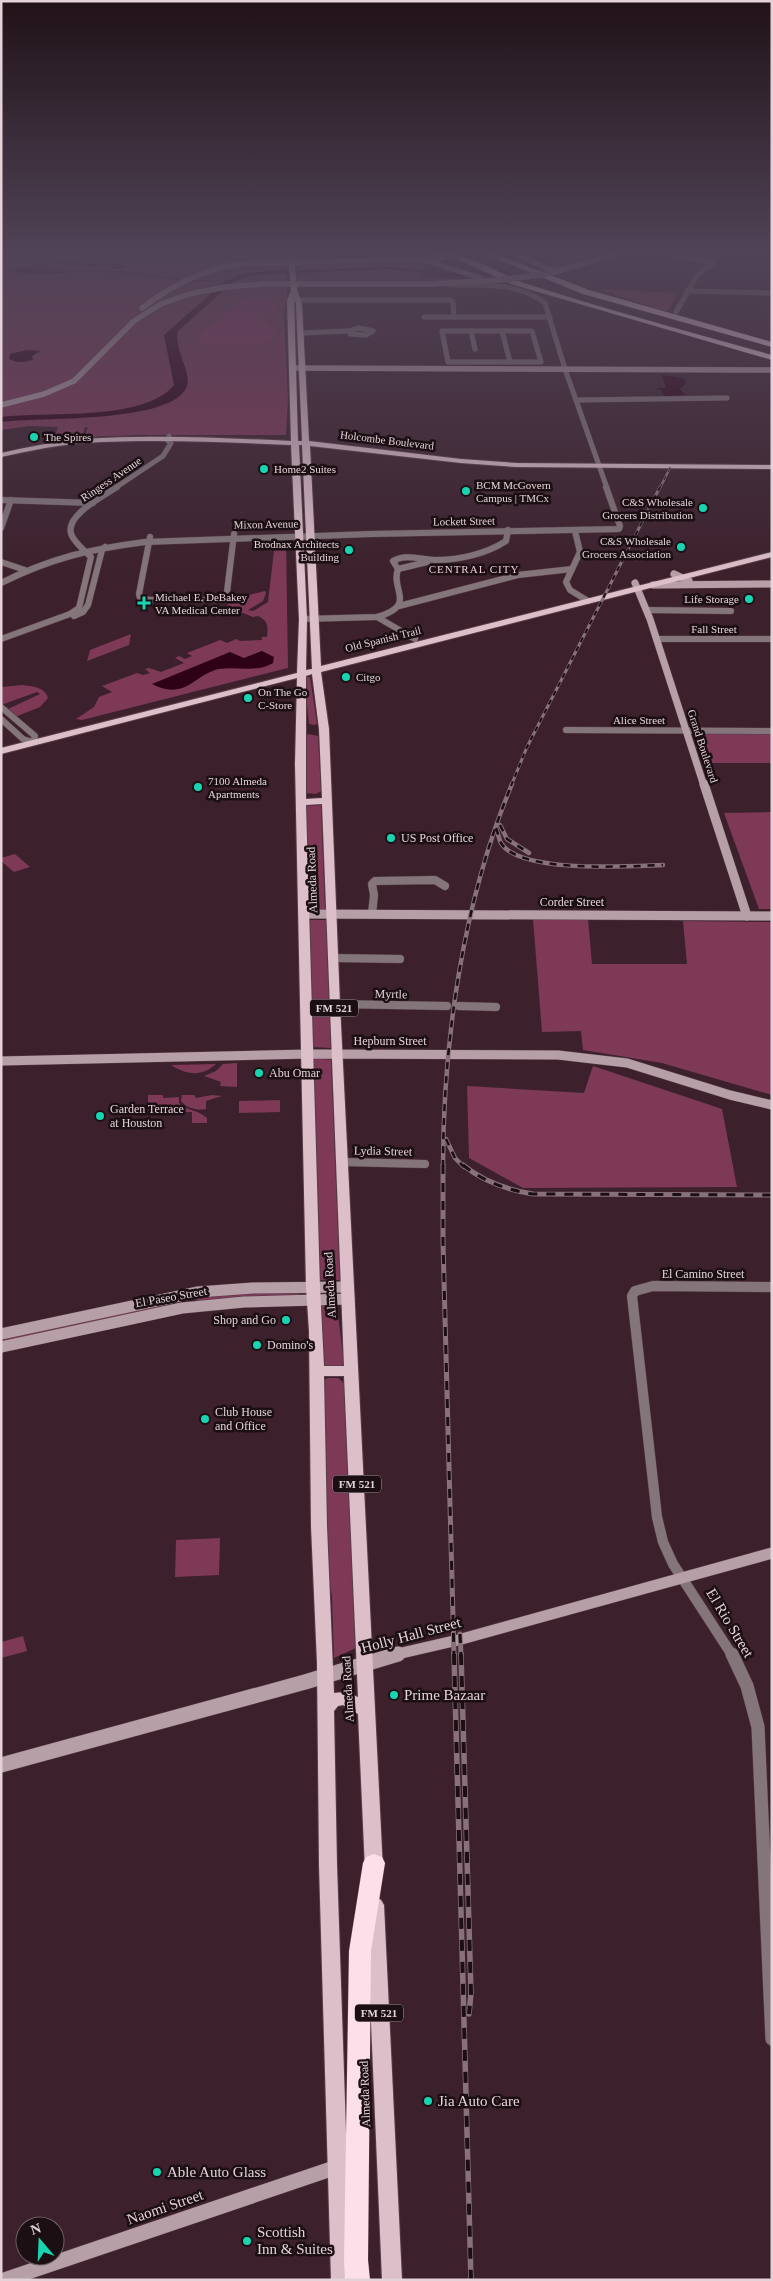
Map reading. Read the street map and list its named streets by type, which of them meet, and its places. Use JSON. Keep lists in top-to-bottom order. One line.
{"streets":{"main road":["Holcombe Boulevard","Old Spanish Trail","Almeda Road","FM 521"],"street":["Ringess Avenue","Lockett Street","Mixon Avenue","Fall Street","Alice Street","Grand Boulevard","Corder Street","Myrtle","Hepburn Street","Lydia Street","El Camino Street","El Paseo Street","El Rio Street","Holly Hall Street","Naomi Street"]},"crossings":[["Holcombe Boulevard","Ringess Avenue"],["Holcombe Boulevard","Lockett Street"],["Holcombe Boulevard","Almeda Road"],["Ringess Avenue","Mixon Avenue"],["Lockett Street","Mixon Avenue"],["Lockett Street","Almeda Road"],["Mixon Avenue","Almeda Road"],["Fall Street","Grand Boulevard"],["Old Spanish Trail","Grand Boulevard"],["Old Spanish Trail","Almeda Road"],["Alice Street","Grand Boulevard"],["Grand Boulevard","Corder Street"],["Almeda Road","Corder Street"],["Almeda Road","Myrtle"],["Almeda Road","Hepburn Street"],["Almeda Road","Lydia Street"],["Almeda Road","El Paseo Street"],["Almeda Road","Holly Hall Street"],["Almeda Road","Naomi Street"],["El Camino Street","El Rio Street"],["El Rio Street","Holly Hall Street"]],"districts":["CENTRAL CITY"],"places":{"other":["The Spires","Home2 Suites","BCM McGovern Campus | TMCx","C&S Wholesale Grocers Distribution","C&S Wholesale Grocers Association","Brodnax Architects Building","Life Storage","Citgo","On The Go C-Store","7100 Almeda Apartments","US Post Office","Abu Omar","Garden Terrace at Houston","Shop and Go","Domino's","Club House and Office","Prime Bazaar","Jia Auto Care","Able Auto Glass","Scottish Inn & Suites"],"health":["Michael E. DeBakey VA Medical Center"]},"north":"top"}
